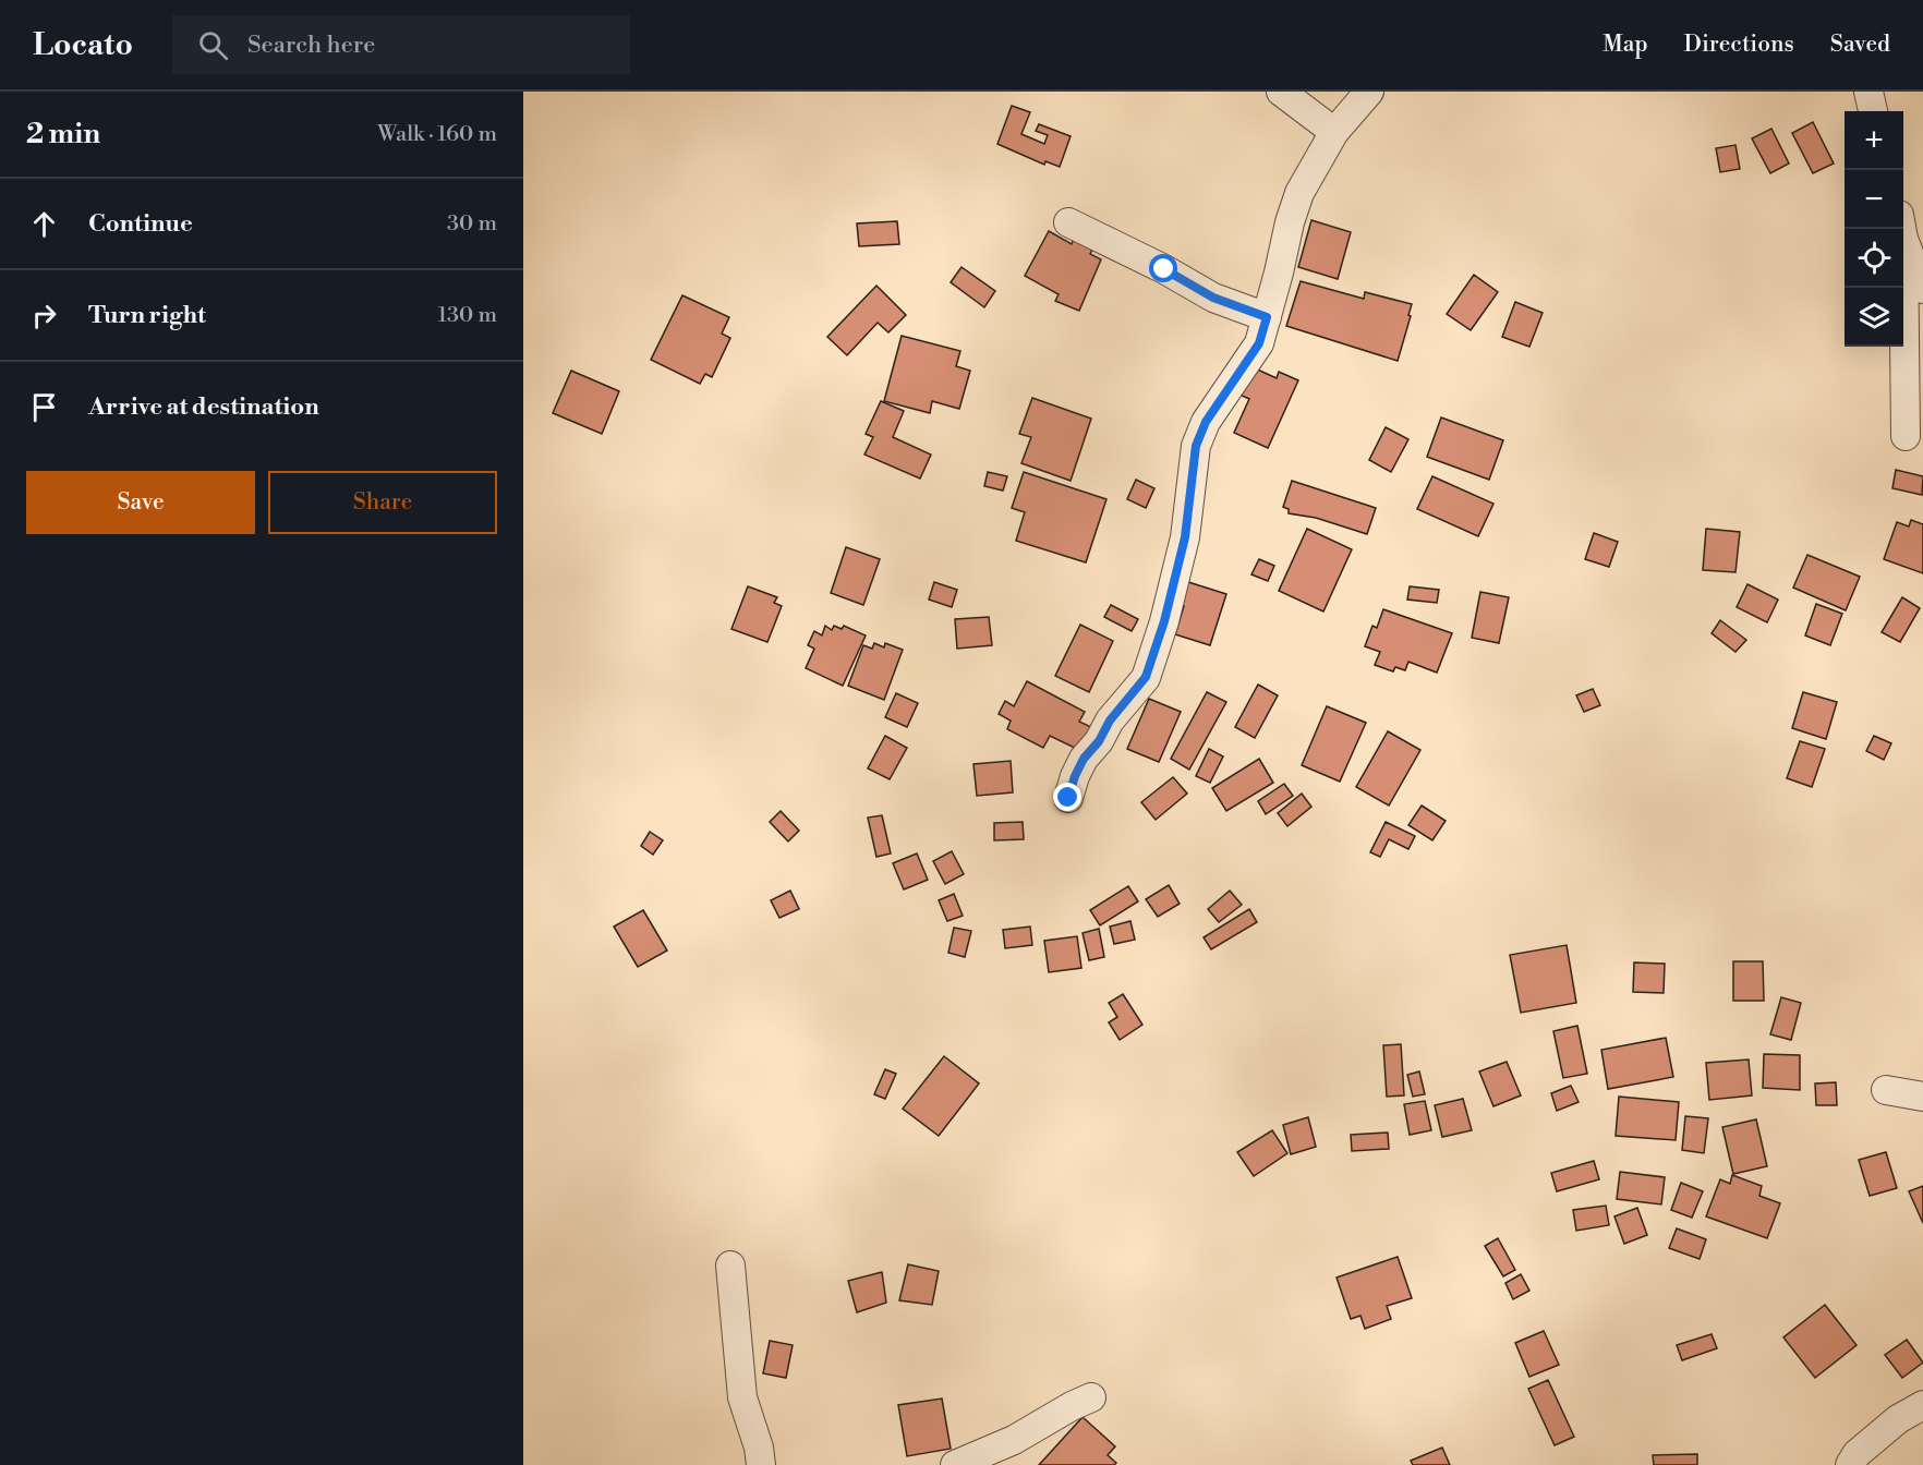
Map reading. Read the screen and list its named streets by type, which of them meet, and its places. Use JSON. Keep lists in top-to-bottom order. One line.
{"page":{"header":"Locato","search":"Search here","nav":["Map","Directions","Saved"],"heading":["2 min","Walk · 160 m"],"map_buttons":["+","−"],"list":[["Continue","30 m"],["Turn right","130 m"],"Arrive at destination"],"buttons":["Save","Share"]}}
